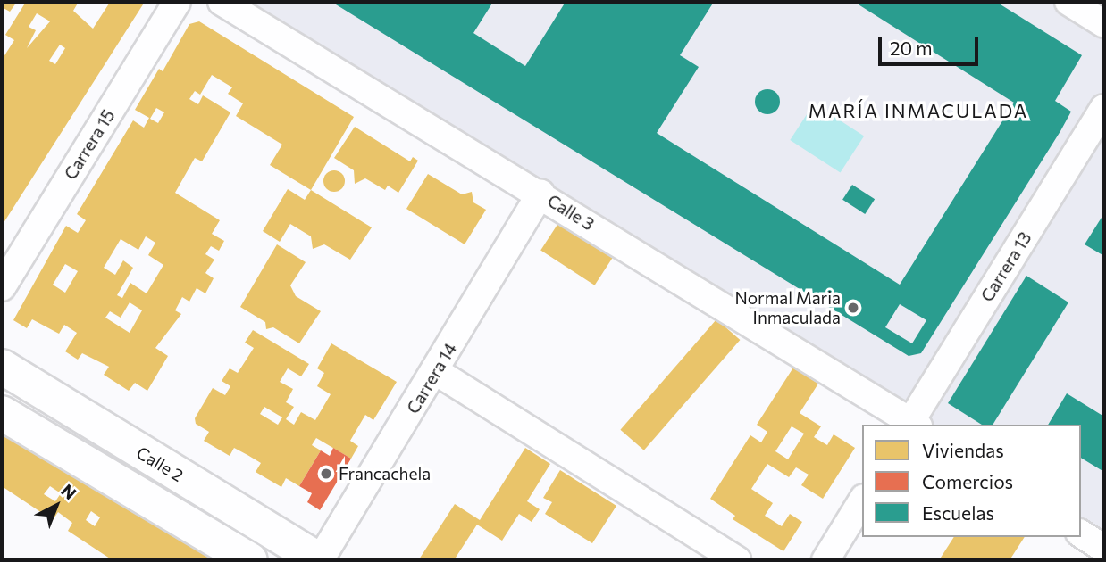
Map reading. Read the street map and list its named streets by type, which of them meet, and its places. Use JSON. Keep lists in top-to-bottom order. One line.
{"streets":{"street":["Carrera 15","Calle 3","Carrera 13","Carrera 14","Calle 2"]},"crossings":[["Calle 3","Carrera 13"],["Calle 3","Carrera 14"],["Carrera 14","Calle 2"]],"districts":["MARÍA INMACULADA"],"places":["Normal Maria Inmaculada","Francachela"],"legend":["Viviendas","Comercios","Escuelas"],"scale_bar":"20 m","north":"top right"}
